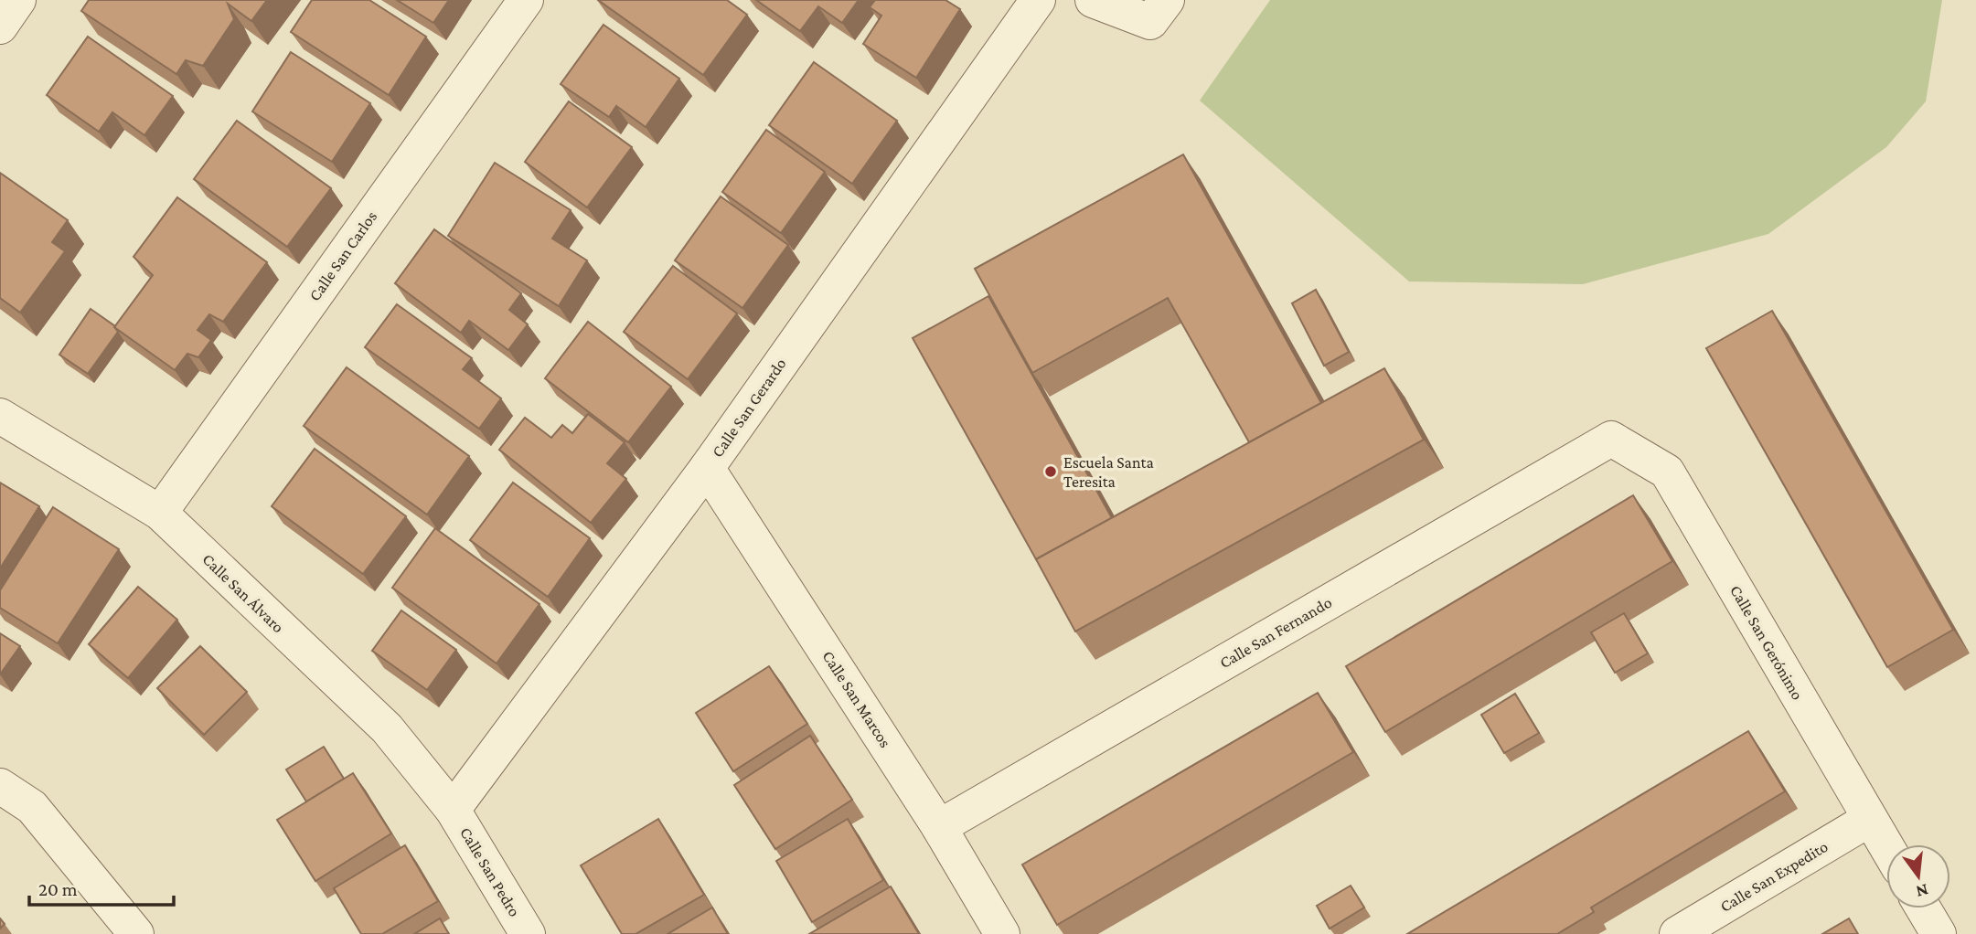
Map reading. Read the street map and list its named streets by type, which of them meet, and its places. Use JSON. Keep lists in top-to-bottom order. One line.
{"streets":{"street":["Calle San Carlos","Calle San Gerardo","Calle San Álvaro","Calle San Fernando","Calle San Gerónimo","Calle San Marcos","Calle San Pedro","Calle San Expedito"]},"crossings":[["Calle San Carlos","Calle San Álvaro"],["Calle San Gerardo","Calle San Álvaro"],["Calle San Gerardo","Calle San Marcos"],["Calle San Gerardo","Calle San Pedro"],["Calle San Álvaro","Calle San Pedro"],["Calle San Fernando","Calle San Gerónimo"],["Calle San Fernando","Calle San Marcos"],["Calle San Gerónimo","Calle San Expedito"]],"places":["Escuela Santa Teresita"],"scale_bar":"20 m","north":"bottom"}
